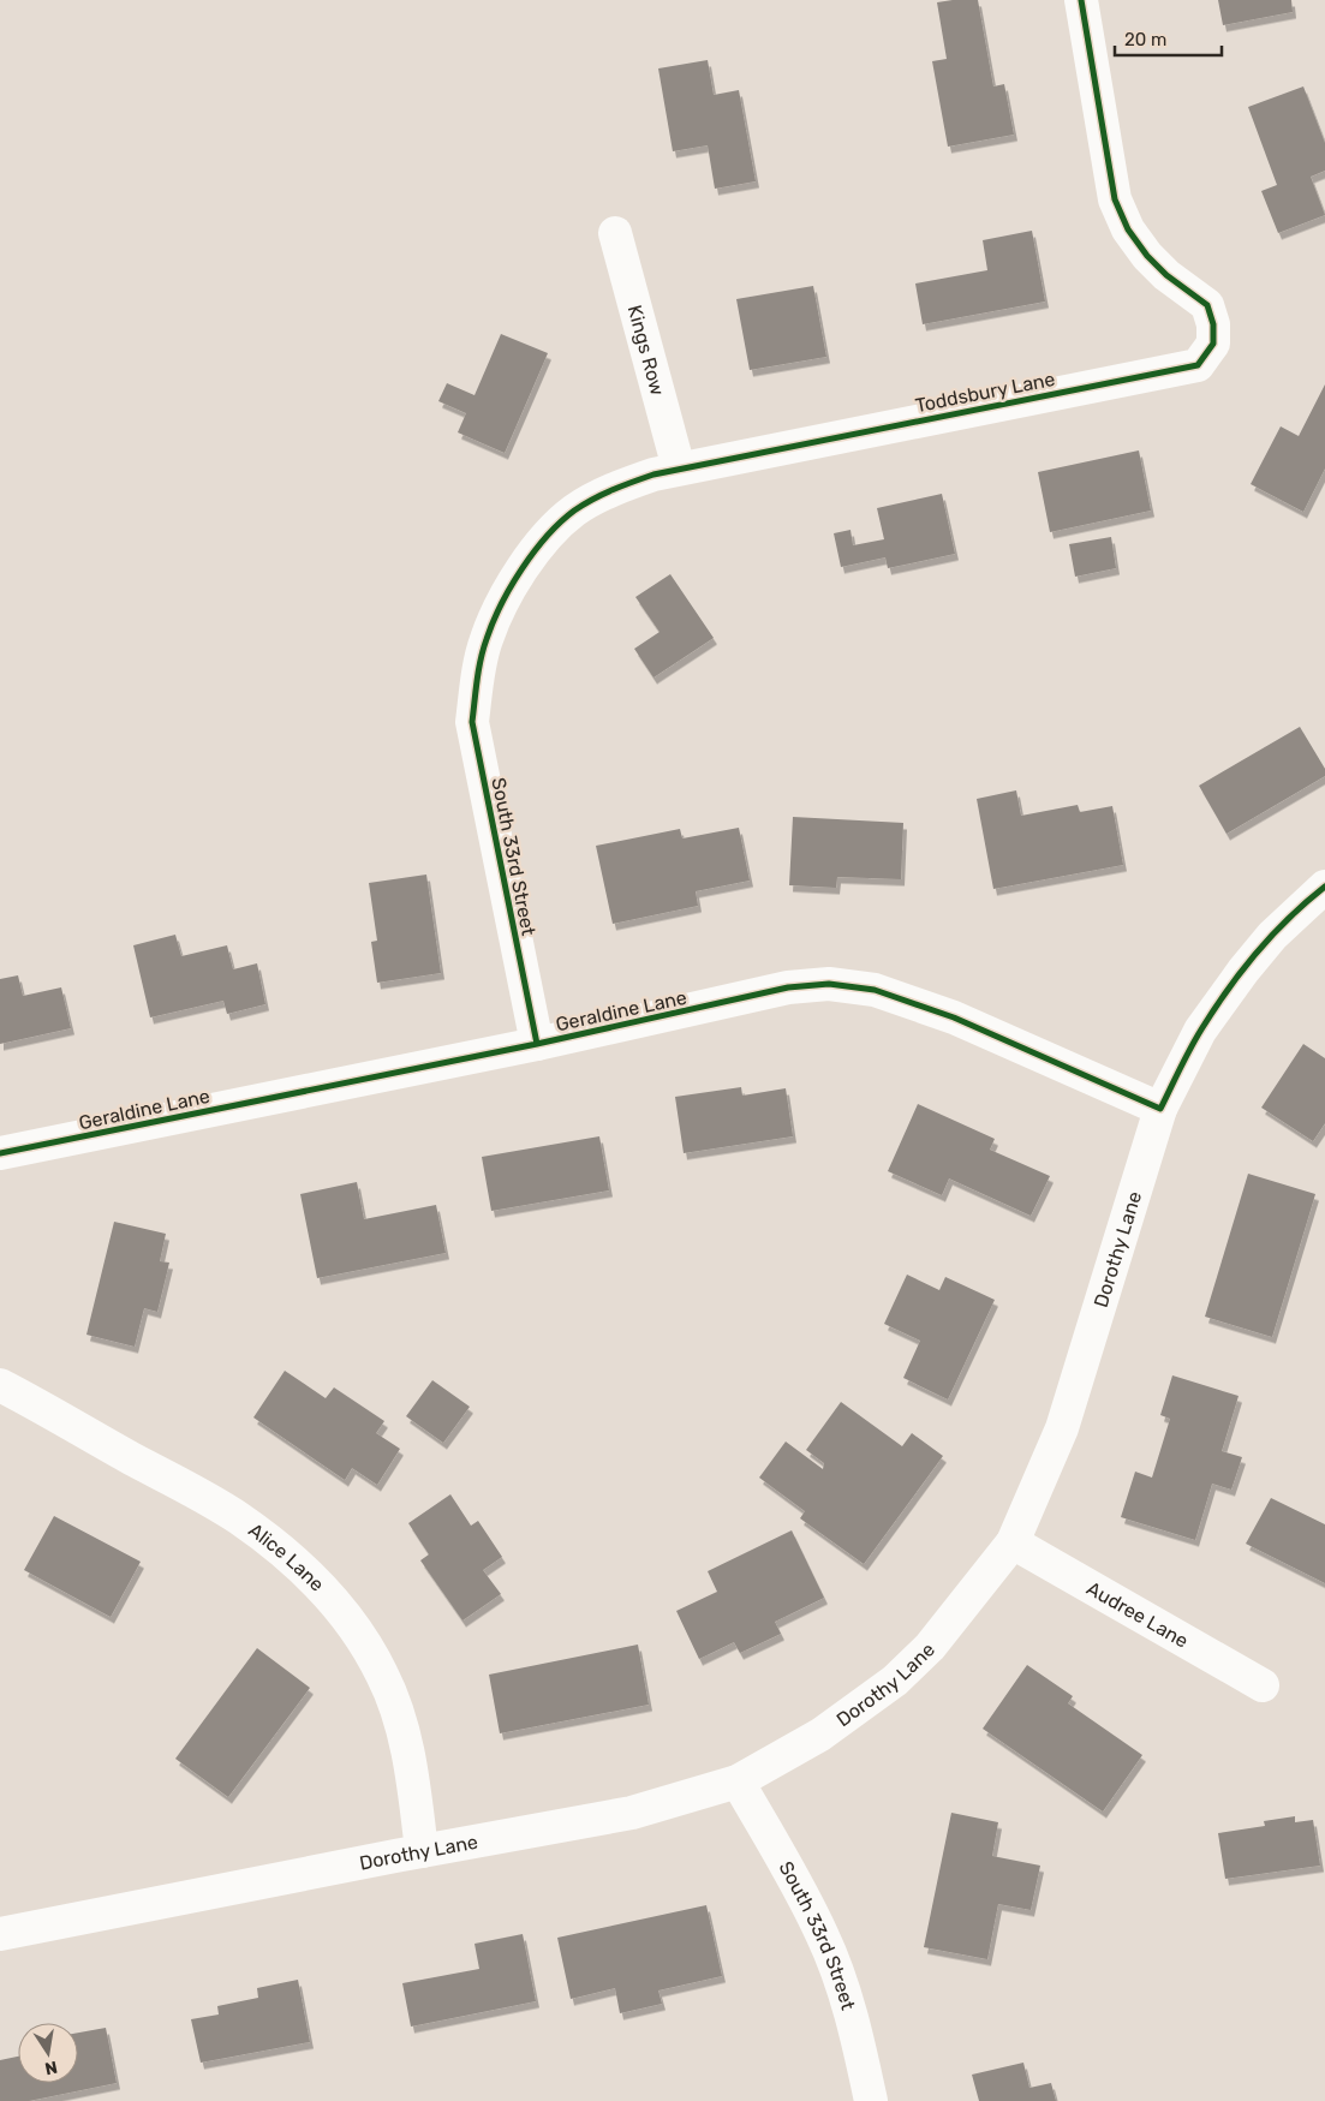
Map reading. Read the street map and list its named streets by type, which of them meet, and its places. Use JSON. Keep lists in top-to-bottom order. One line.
{"streets":{"street":["Kings Row","Toddsbury Lane","South 33rd Street","Geraldine Lane","Dorothy Lane","Alice Lane","Audree Lane"]},"crossings":[["Kings Row","Toddsbury Lane"],["Toddsbury Lane","South 33rd Street"],["South 33rd Street","Geraldine Lane"],["South 33rd Street","Dorothy Lane"],["Geraldine Lane","Dorothy Lane"],["Dorothy Lane","Alice Lane"],["Dorothy Lane","Audree Lane"]],"scale_bar":"20 m","north":"bottom"}
